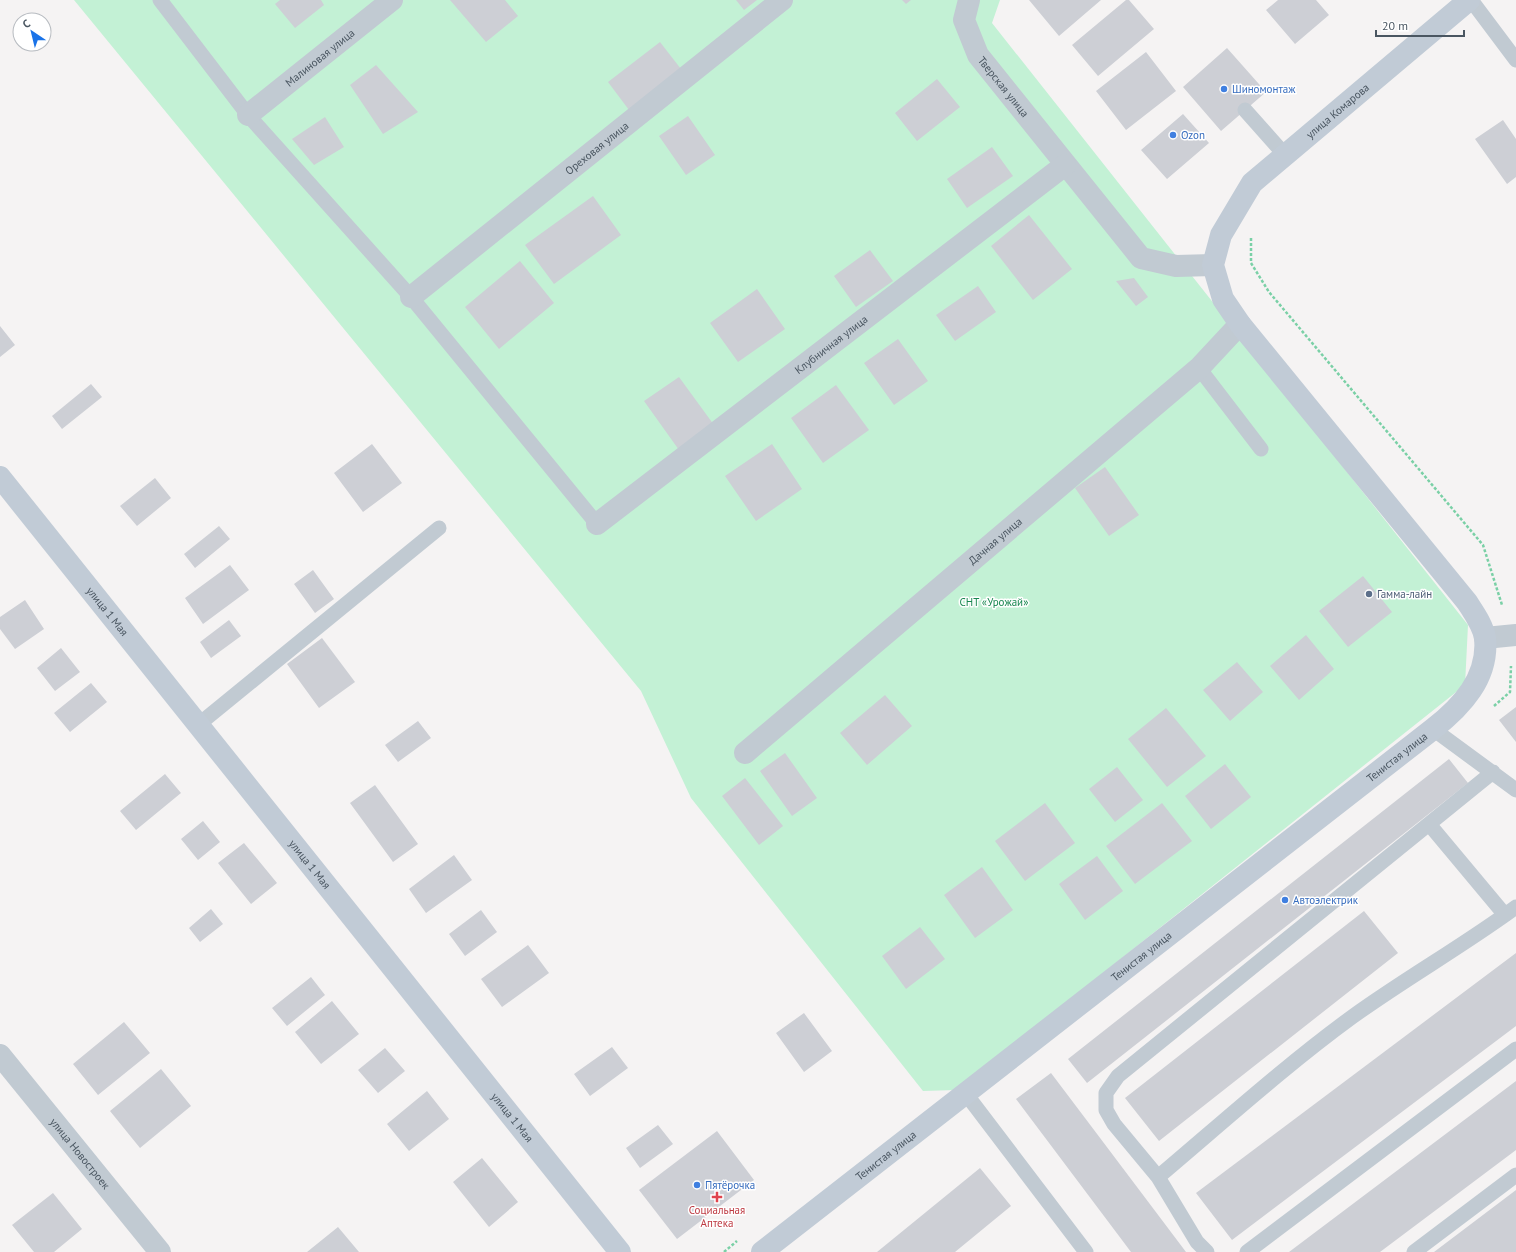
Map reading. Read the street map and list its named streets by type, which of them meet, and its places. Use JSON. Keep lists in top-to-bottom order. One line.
{"streets":{"street":["Малиновая улица","Тверская улица","улица Комарова","Ореховая улица","Клубничная улица","Дачная улица","улица 1 Мая","Тенистая улица","улица Новостроек"]},"crossings":[["Тверская улица","улица Комарова"],["Тверская улица","Клубничная улица"]],"parks":["СНТ «Урожай»"],"places":{"other":["Шиномонтаж","Ozon","Гамма-лайн","Автоэлектрик","Пятёрочка"],"health":["Социальная Аптека"]},"scale_bar":"20 m","north":"top left"}
